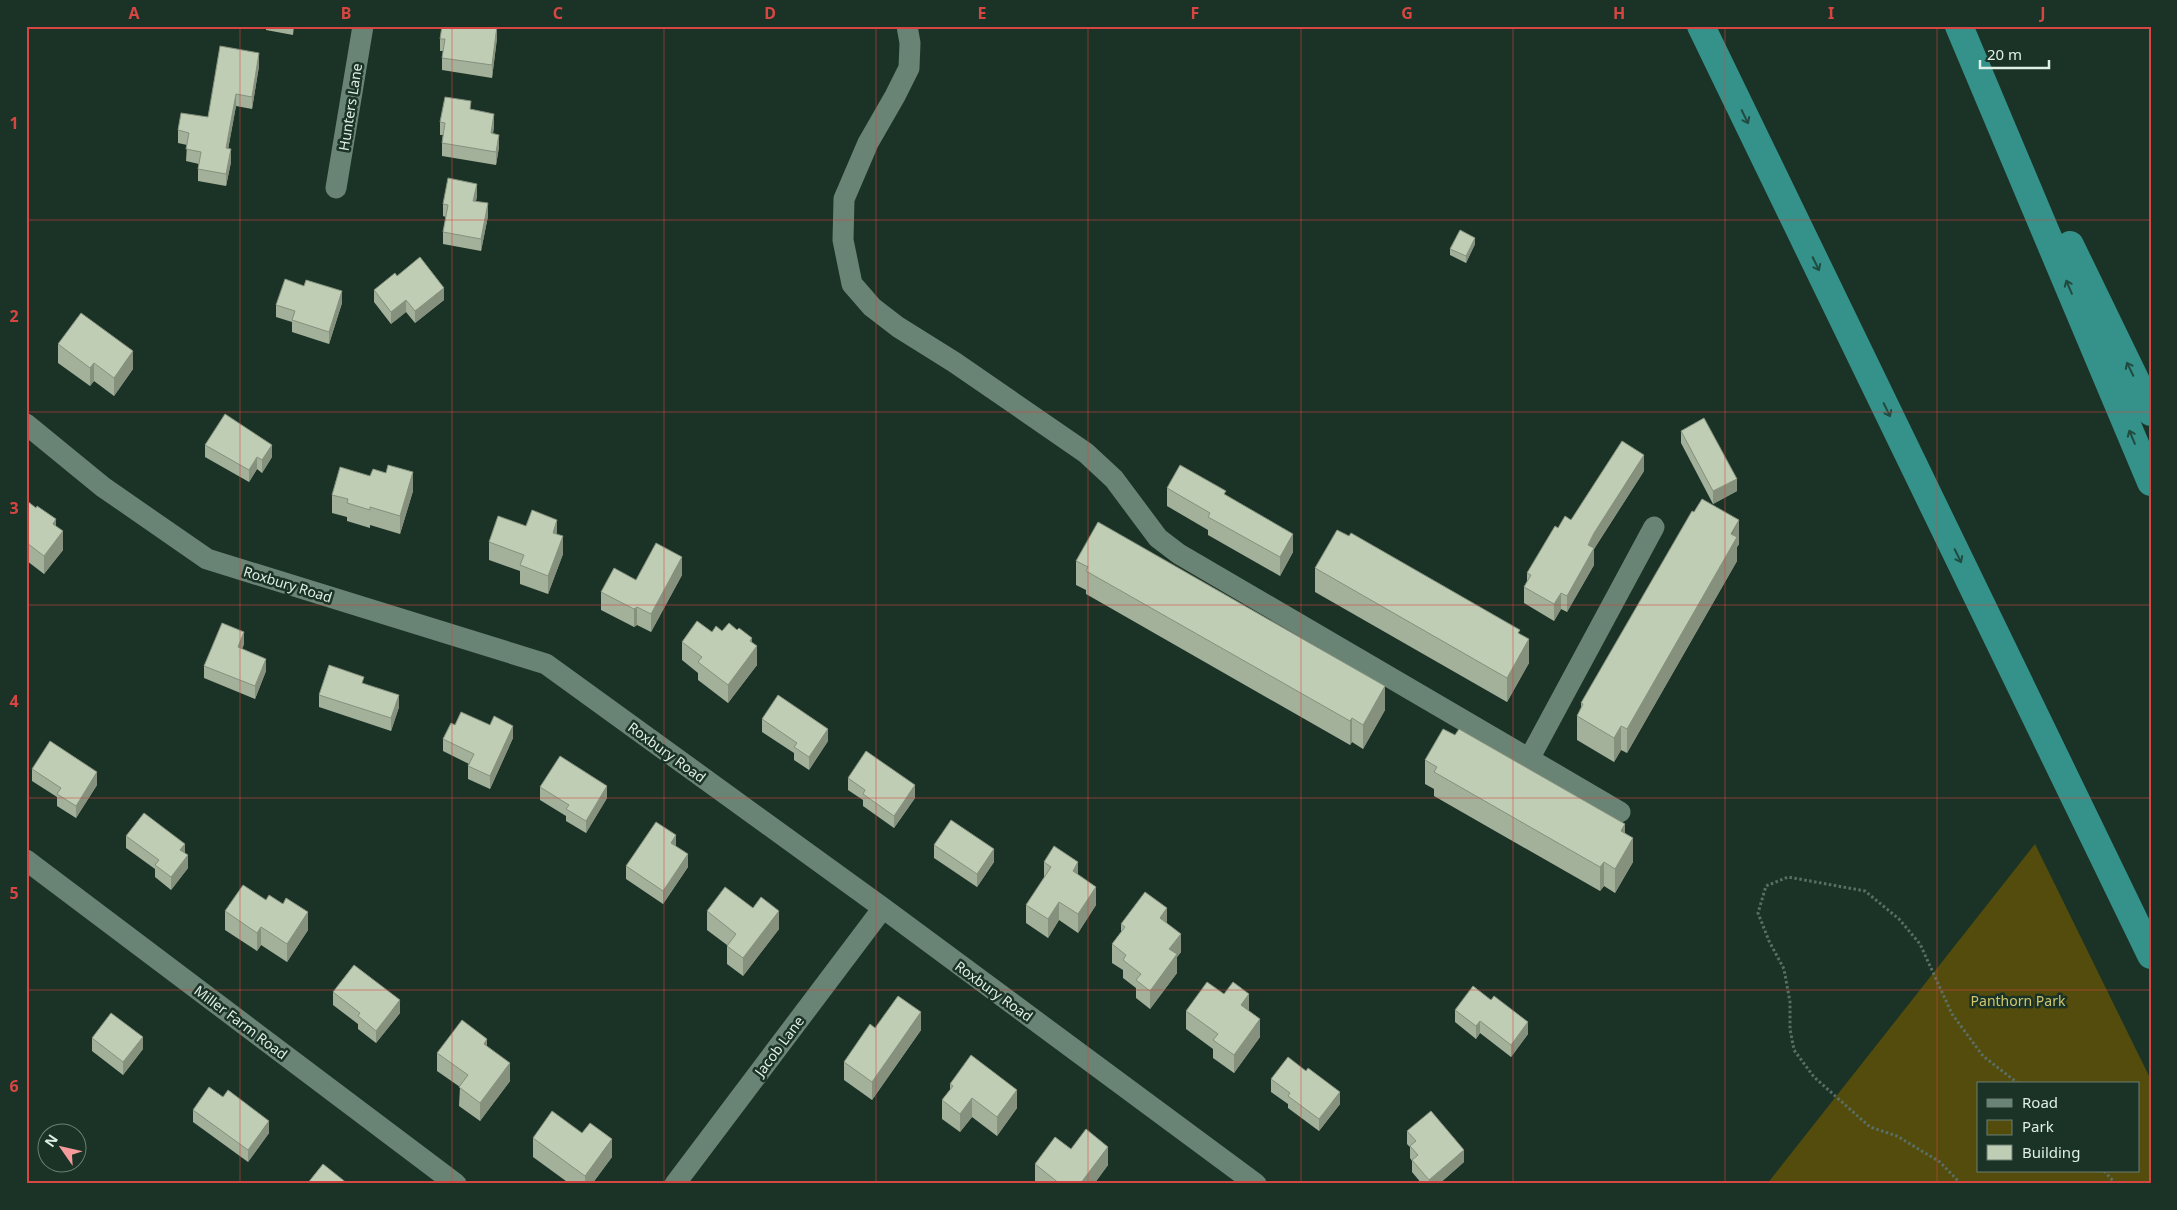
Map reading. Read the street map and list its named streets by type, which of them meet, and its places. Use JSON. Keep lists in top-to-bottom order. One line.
{"streets":{"street":["Hunters Lane","Roxbury Road","Miller Farm Road","Jacob Lane"]},"crossings":[["Roxbury Road","Jacob Lane"]],"parks":["Panthorn Park"],"legend":["Road","Park","Building"],"scale_bar":"20 m","north":"top left","grid":{"columns":["A","B","C","D","E","F","G","H","I","J"],"rows":["1","2","3","4","5","6"]}}
